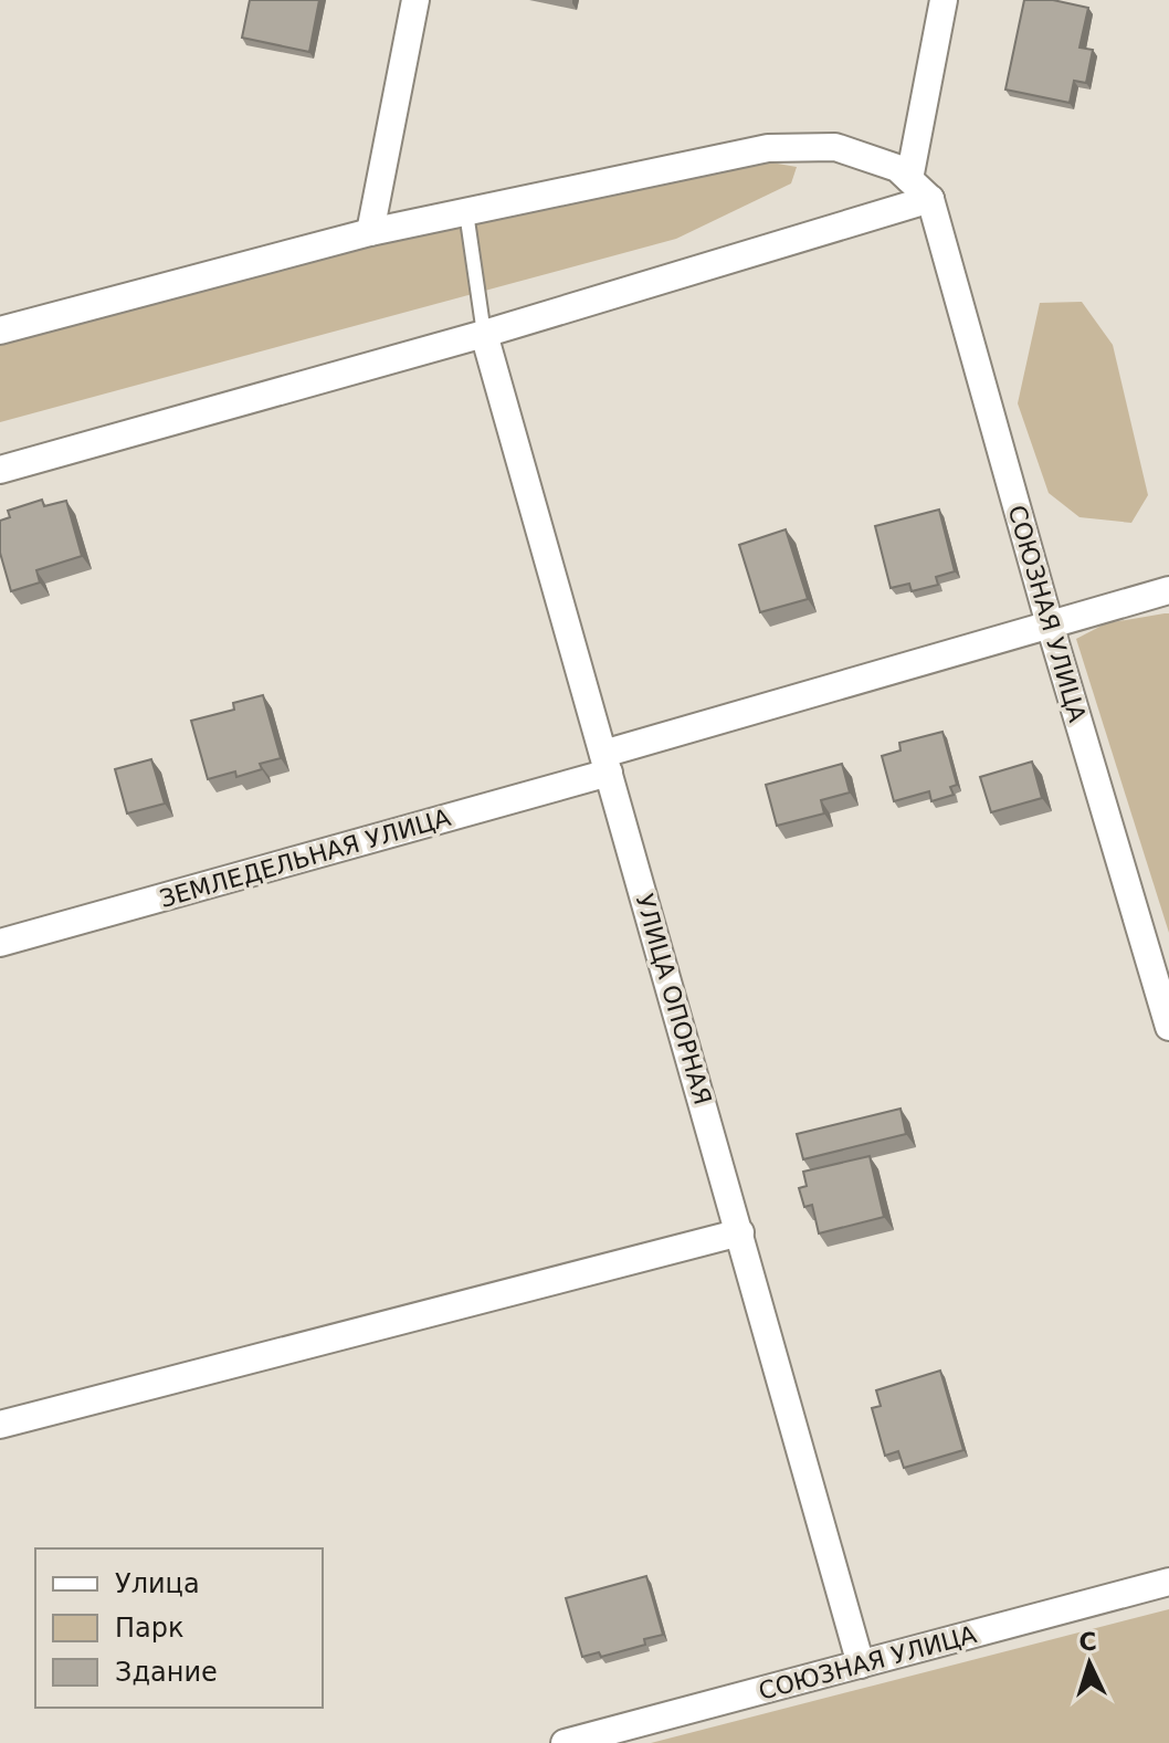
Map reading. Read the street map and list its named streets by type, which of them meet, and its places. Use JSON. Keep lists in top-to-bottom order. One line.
{"streets":{"street":["СОЮЗНАЯ УЛИЦА","ЗЕМЛЕДЕЛЬНАЯ УЛИЦА","УЛИЦА ОПОРНАЯ"]},"crossings":[["СОЮЗНАЯ УЛИЦА","ЗЕМЛЕДЕЛЬНАЯ УЛИЦА"],["СОЮЗНАЯ УЛИЦА","УЛИЦА ОПОРНАЯ"],["ЗЕМЛЕДЕЛЬНАЯ УЛИЦА","УЛИЦА ОПОРНАЯ"]],"legend":["Улица","Парк","Здание"],"north":"top"}
